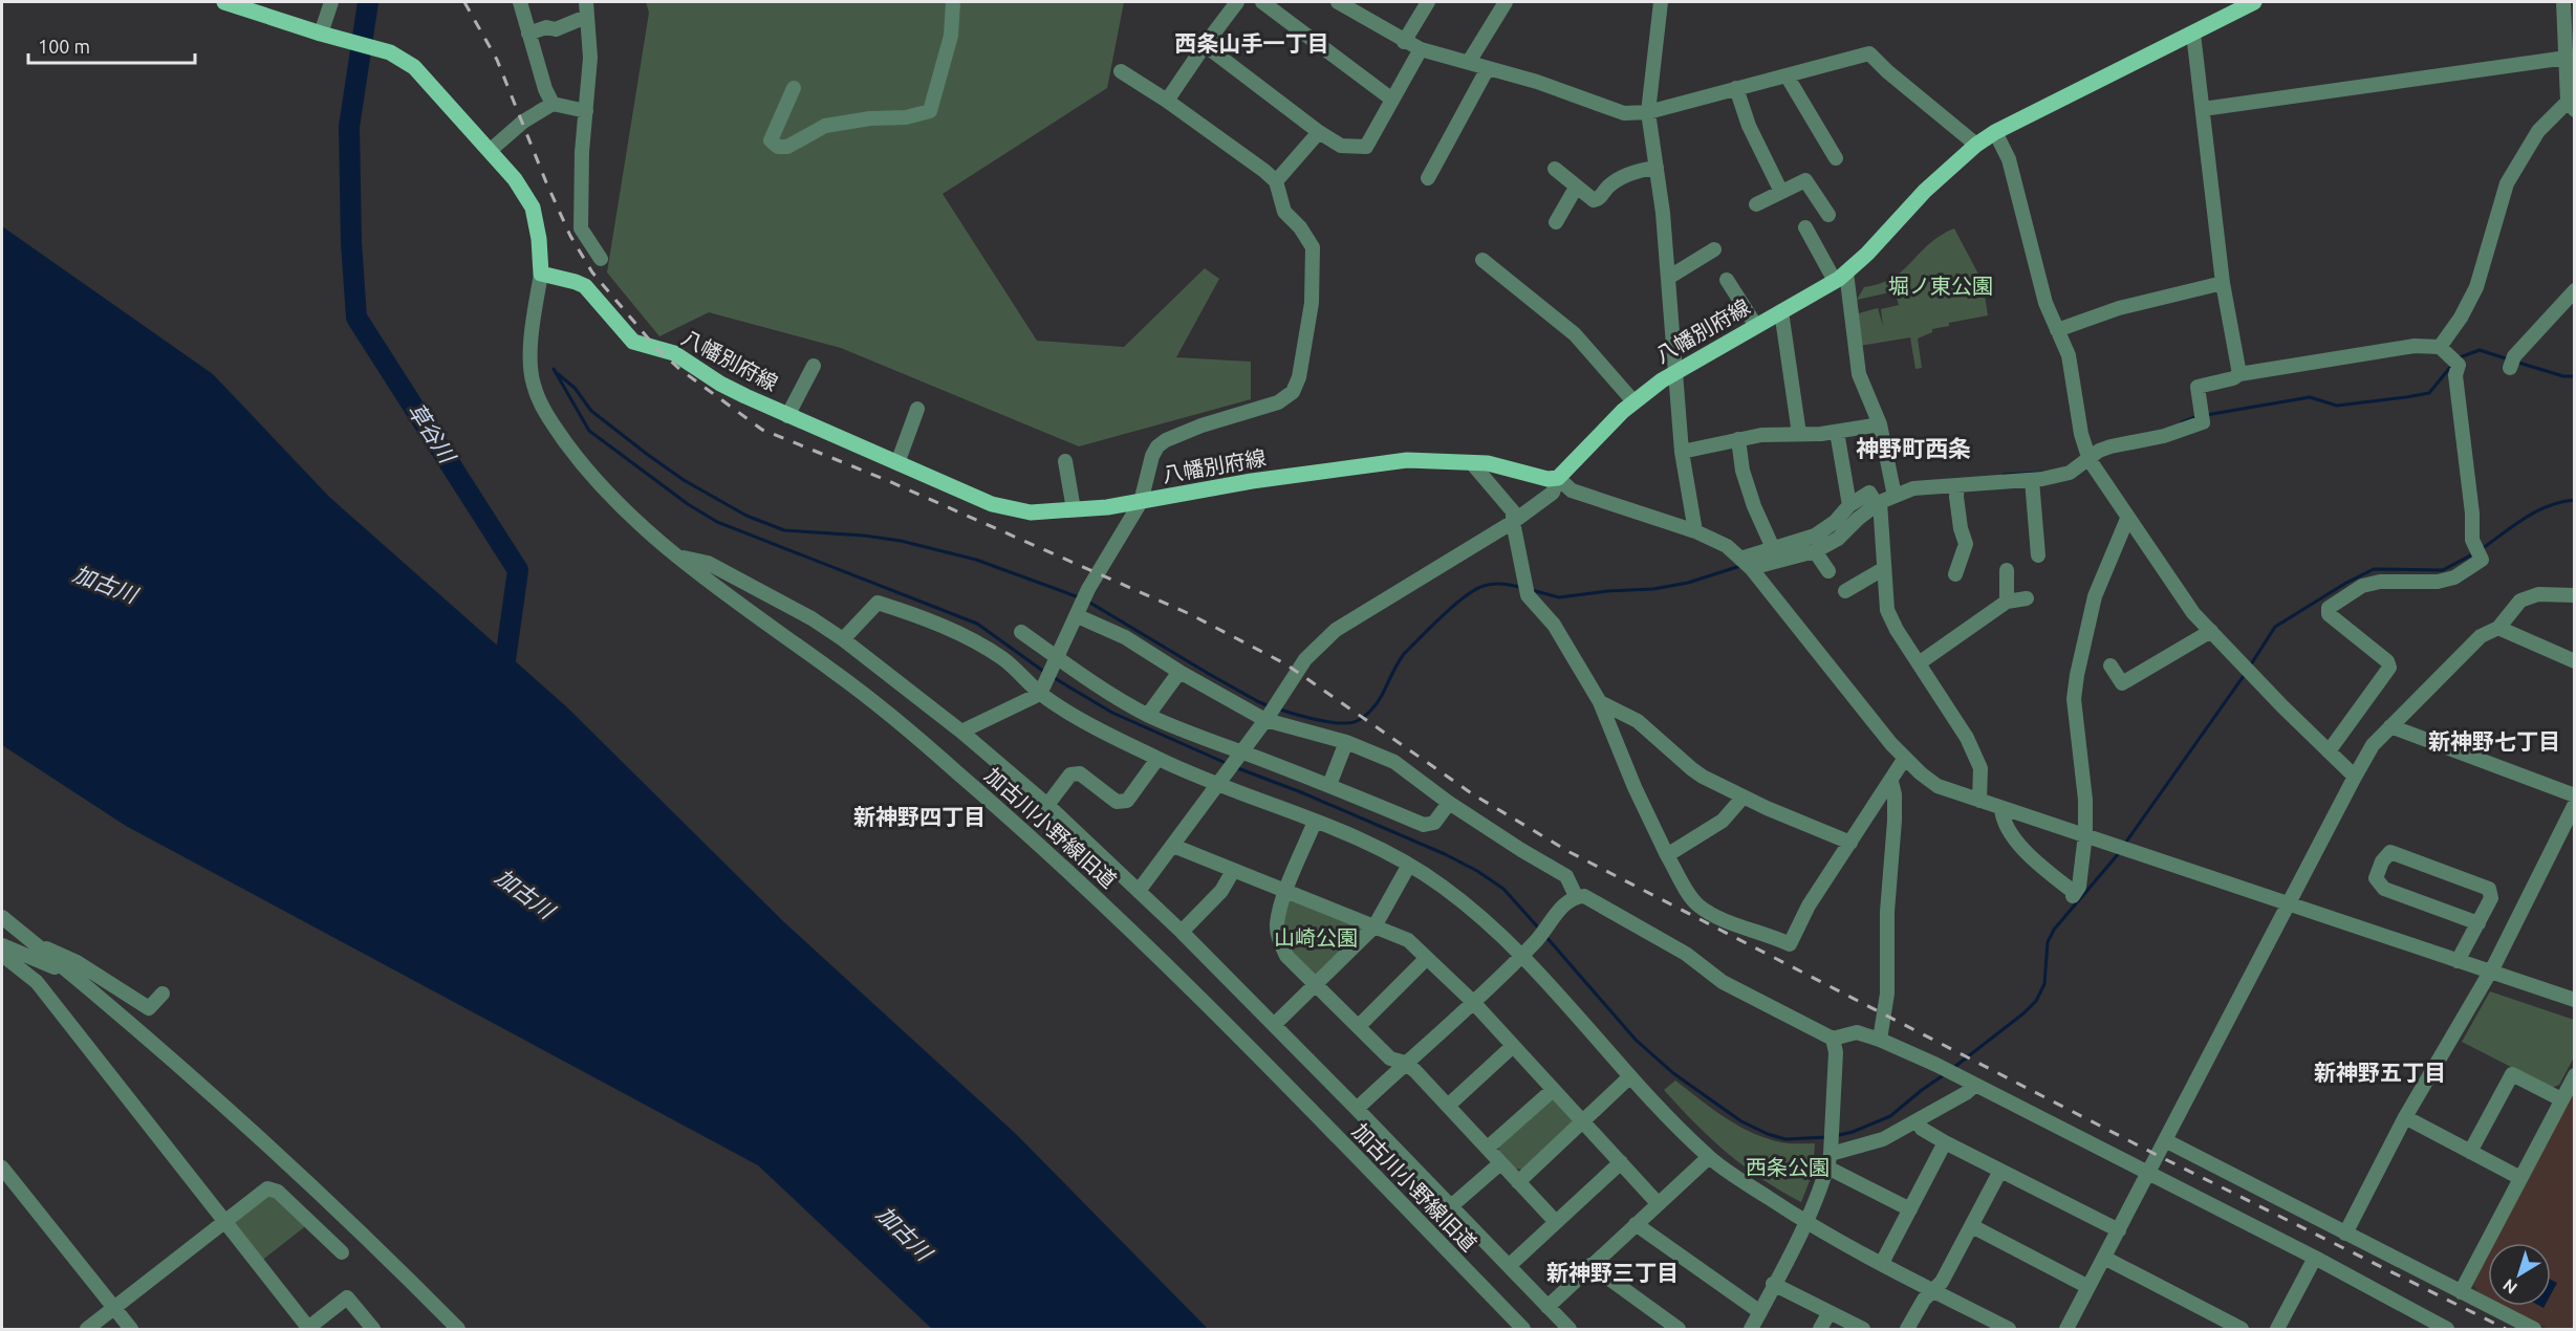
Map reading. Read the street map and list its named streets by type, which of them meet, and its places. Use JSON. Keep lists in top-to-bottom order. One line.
{"streets":{"main road":["八幡別府線"],"street":["加古川小野線旧道"]},"crossings":[["八幡別府線","加古川小野線旧道"]],"districts":["西条山手一丁目","神野町西条","新神野七丁目","新神野四丁目","新神野五丁目","新神野三丁目"],"water":["草谷川","加古川"],"parks":["堀ノ東公園","山崎公園","西条公園"],"scale_bar":"100 m","north":"bottom left"}
